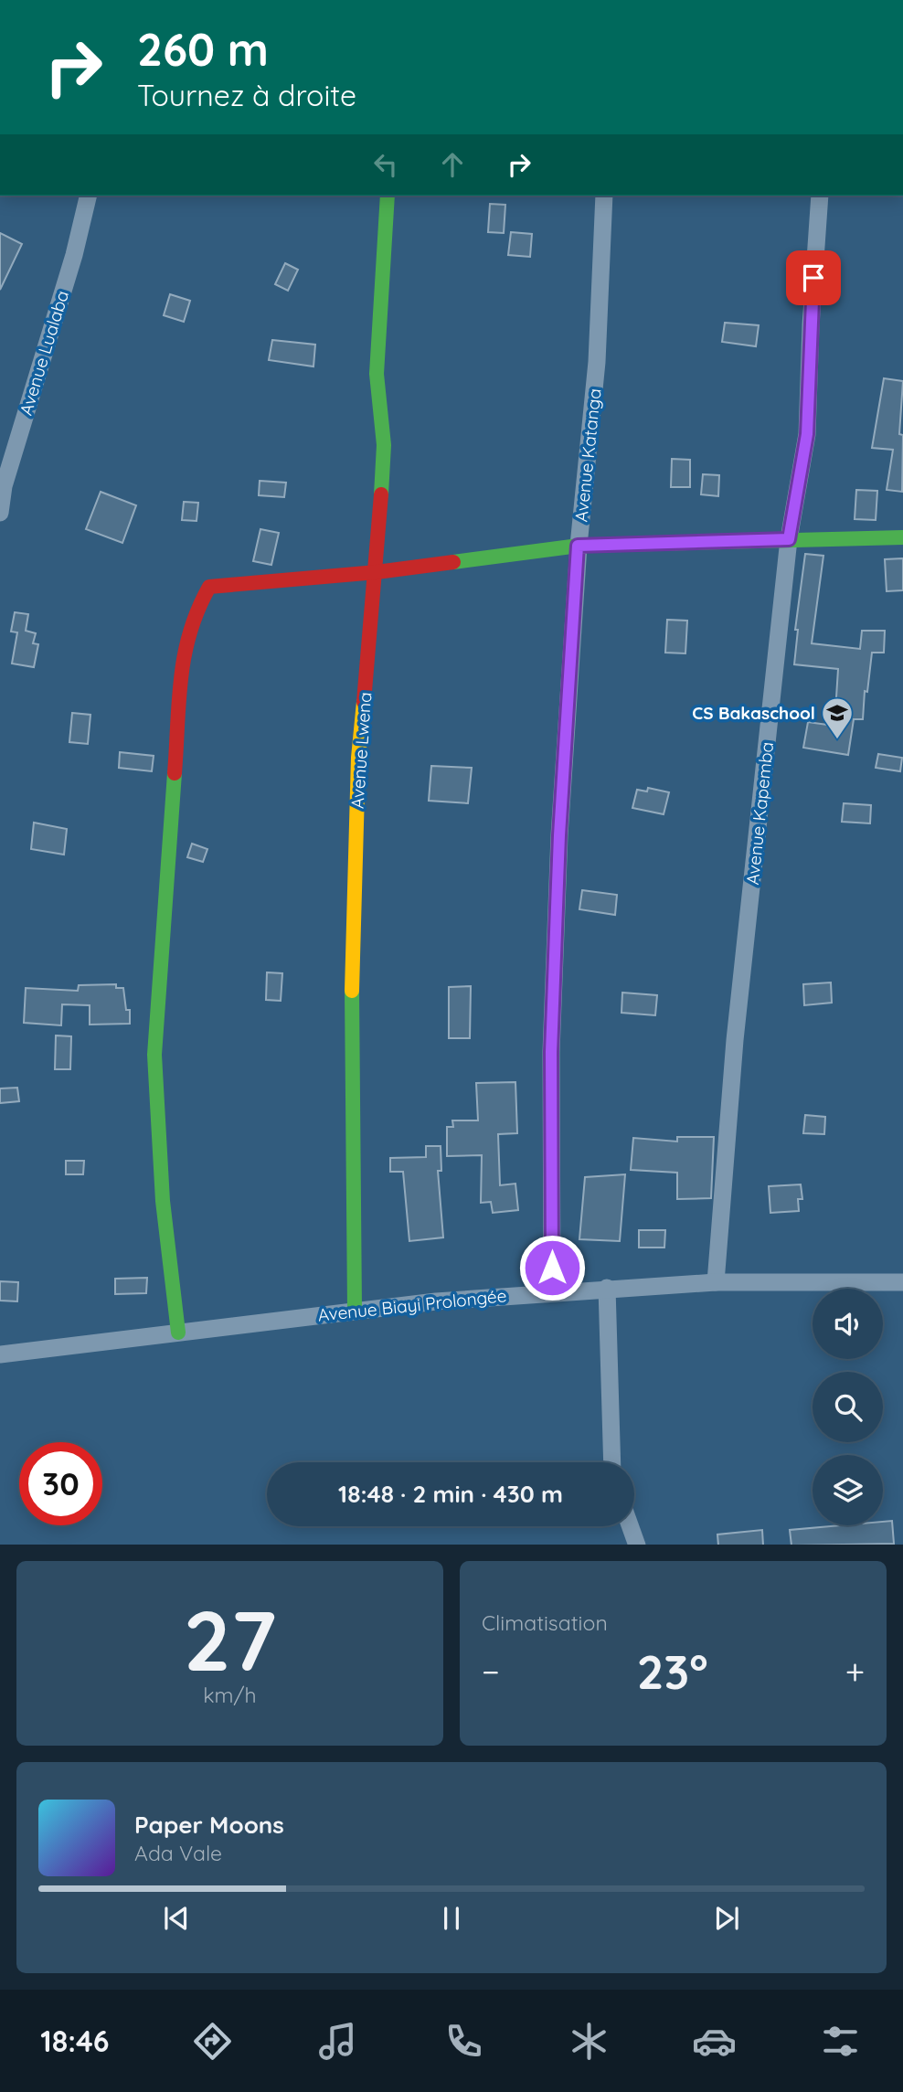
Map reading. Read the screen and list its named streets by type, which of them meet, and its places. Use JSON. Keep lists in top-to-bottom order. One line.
{"streets":{"street":["Avenue Lualaba","Avenue Katanga","Avenue Lwena","Avenue Kapemba","Avenue Biayi Prolongée"]},"crossings":[["Avenue Katanga","Avenue Biayi Prolongée"],["Avenue Lwena","Avenue Biayi Prolongée"],["Avenue Kapemba","Avenue Biayi Prolongée"]],"places":{"school or university":["CS Bakaschool"]},"page":{"turn":["260 m","Tournez à droite"],"limit":"30","trip":"18:48 · 2 min · 430 m","tile":[["27","km/h"],"Climatisation"],"heat":["−","23°","+"],"song":["Paper Moons","Ada Vale"],"tabs":"18:46"}}
